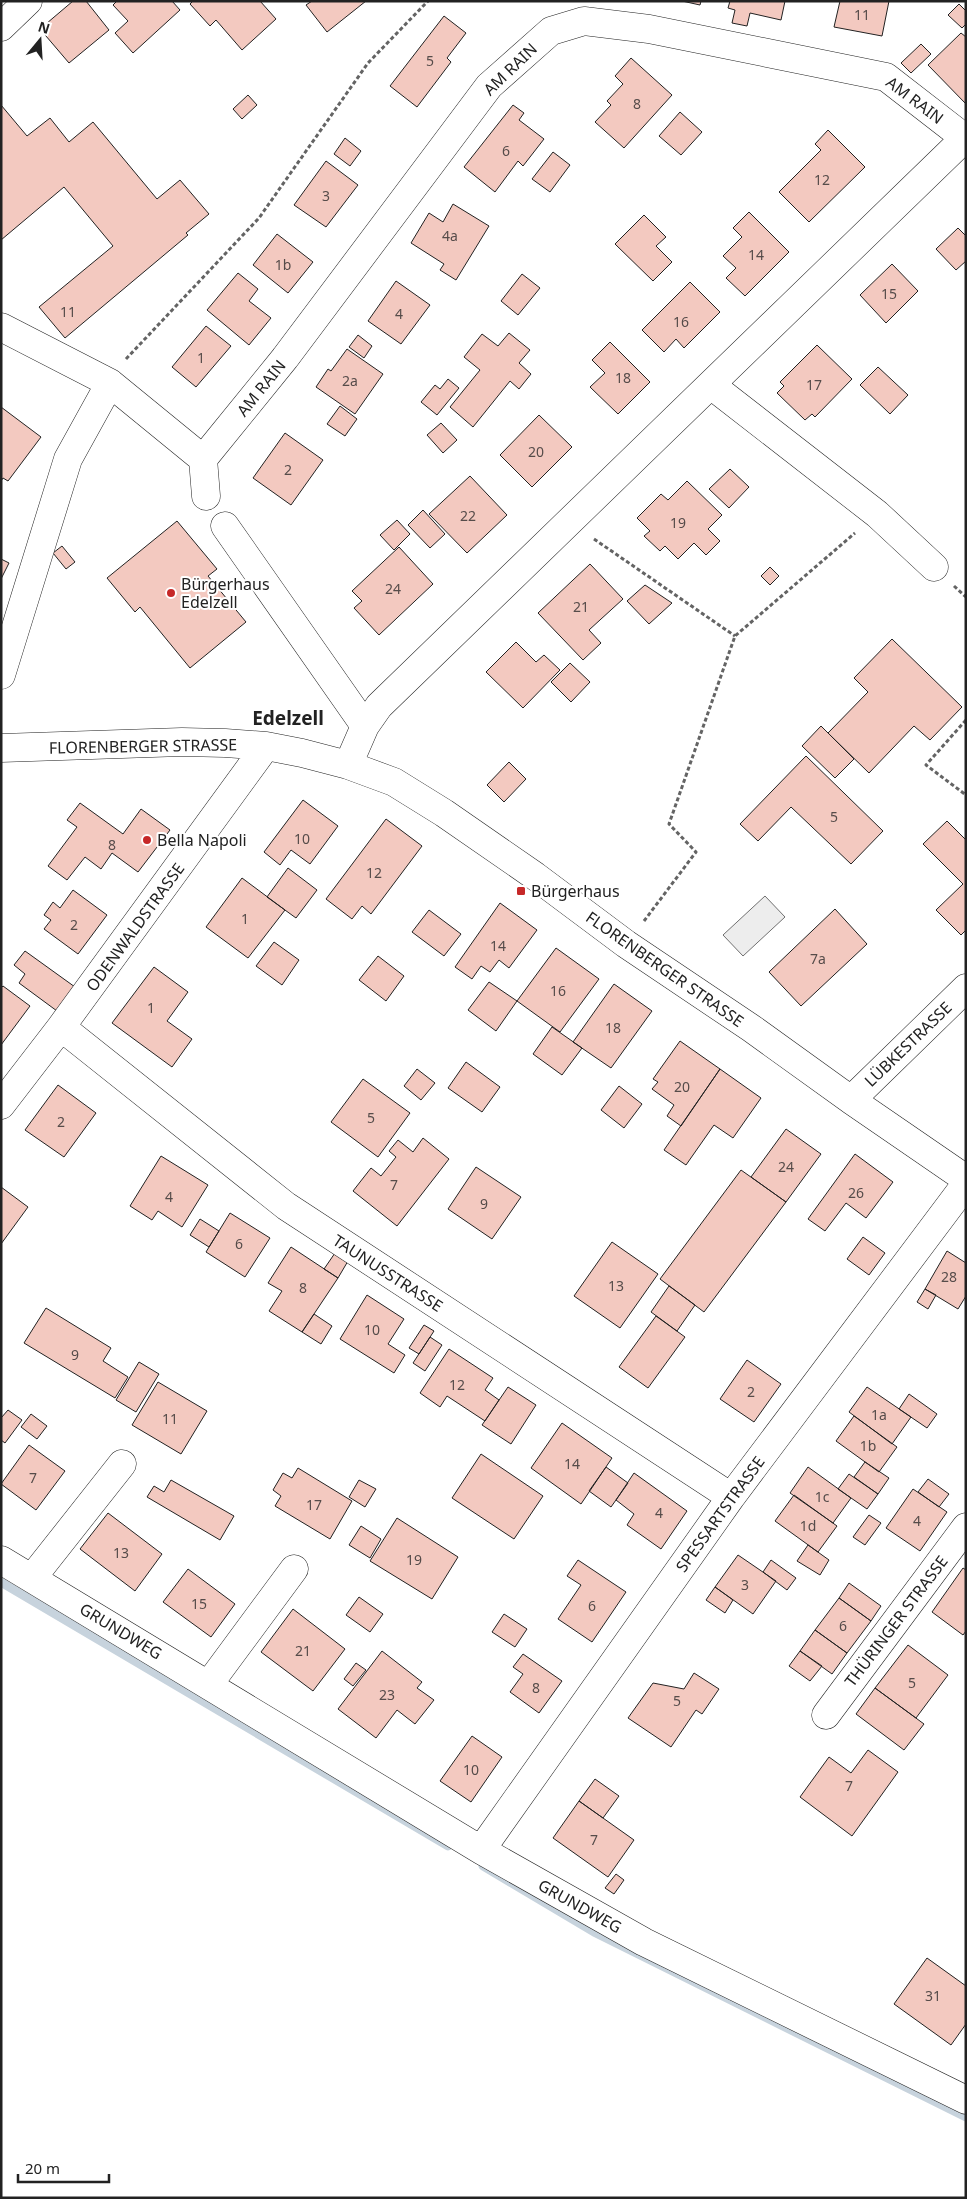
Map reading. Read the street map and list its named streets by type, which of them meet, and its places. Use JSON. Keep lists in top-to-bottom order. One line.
{"streets":{"street":["AM RAIN","FLORENBERGER STRASSE","ODENWALDSTRASSE","LÜBKESTRASSE","TAUNUSSTRASSE","SPESSARTSTRASSE","THÜRINGER STRASSE","GRUNDWEG"]},"crossings":[["AM RAIN","FLORENBERGER STRASSE"],["FLORENBERGER STRASSE","ODENWALDSTRASSE"],["FLORENBERGER STRASSE","LÜBKESTRASSE"],["ODENWALDSTRASSE","TAUNUSSTRASSE"],["TAUNUSSTRASSE","SPESSARTSTRASSE"],["SPESSARTSTRASSE","GRUNDWEG"]],"districts":["Edelzell"],"places":{"other":["Bürgerhaus Edelzell","Bella Napoli"],"transit":["Bürgerhaus"]},"house_numbers":["11","5","8","6","12","3","4a","14","1b","15","11","4","16","1","18","2a","17","20","2","22","19","24","21","5","10","8","12","1","2","14","7a","16","1","18","20","5","2","24","7","26","4","9","6","28","13","8","10","9","12","2","1a","11","1b","14","7","1c","17","4","4","1d","13","19","3","15","6","6","21","5","8","23","5","10","7","7","31"],"scale_bar":"20 m","north":"top"}
